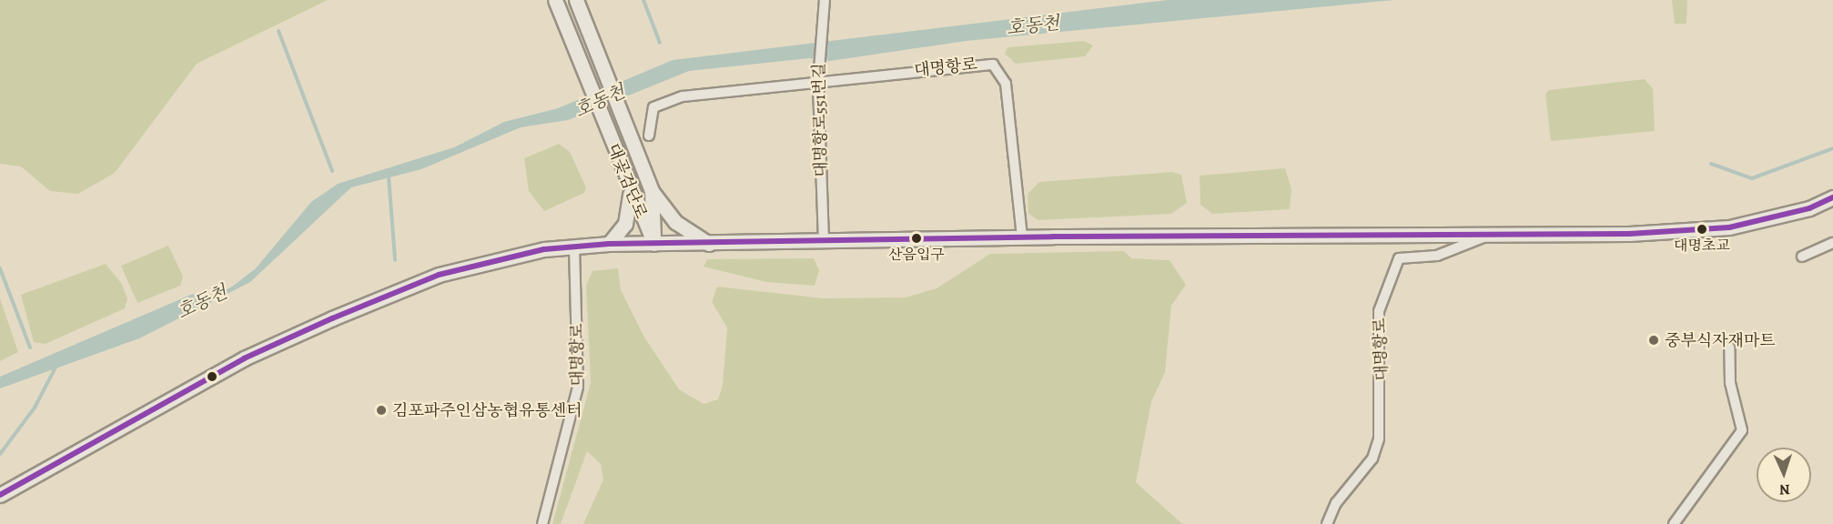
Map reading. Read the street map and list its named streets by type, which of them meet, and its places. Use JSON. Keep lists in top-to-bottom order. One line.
{"streets":{"main road":["대명항로","대곶검단로"],"street":["대명항로551번길"]},"crossings":[["대명항로","대명항로551번길"],["대명항로","대곶검단로"]],"water":["호동천"],"places":["대명초교","산음입구","중부식자재마트","김포파주인삼농협유통센터"],"north":"bottom"}
